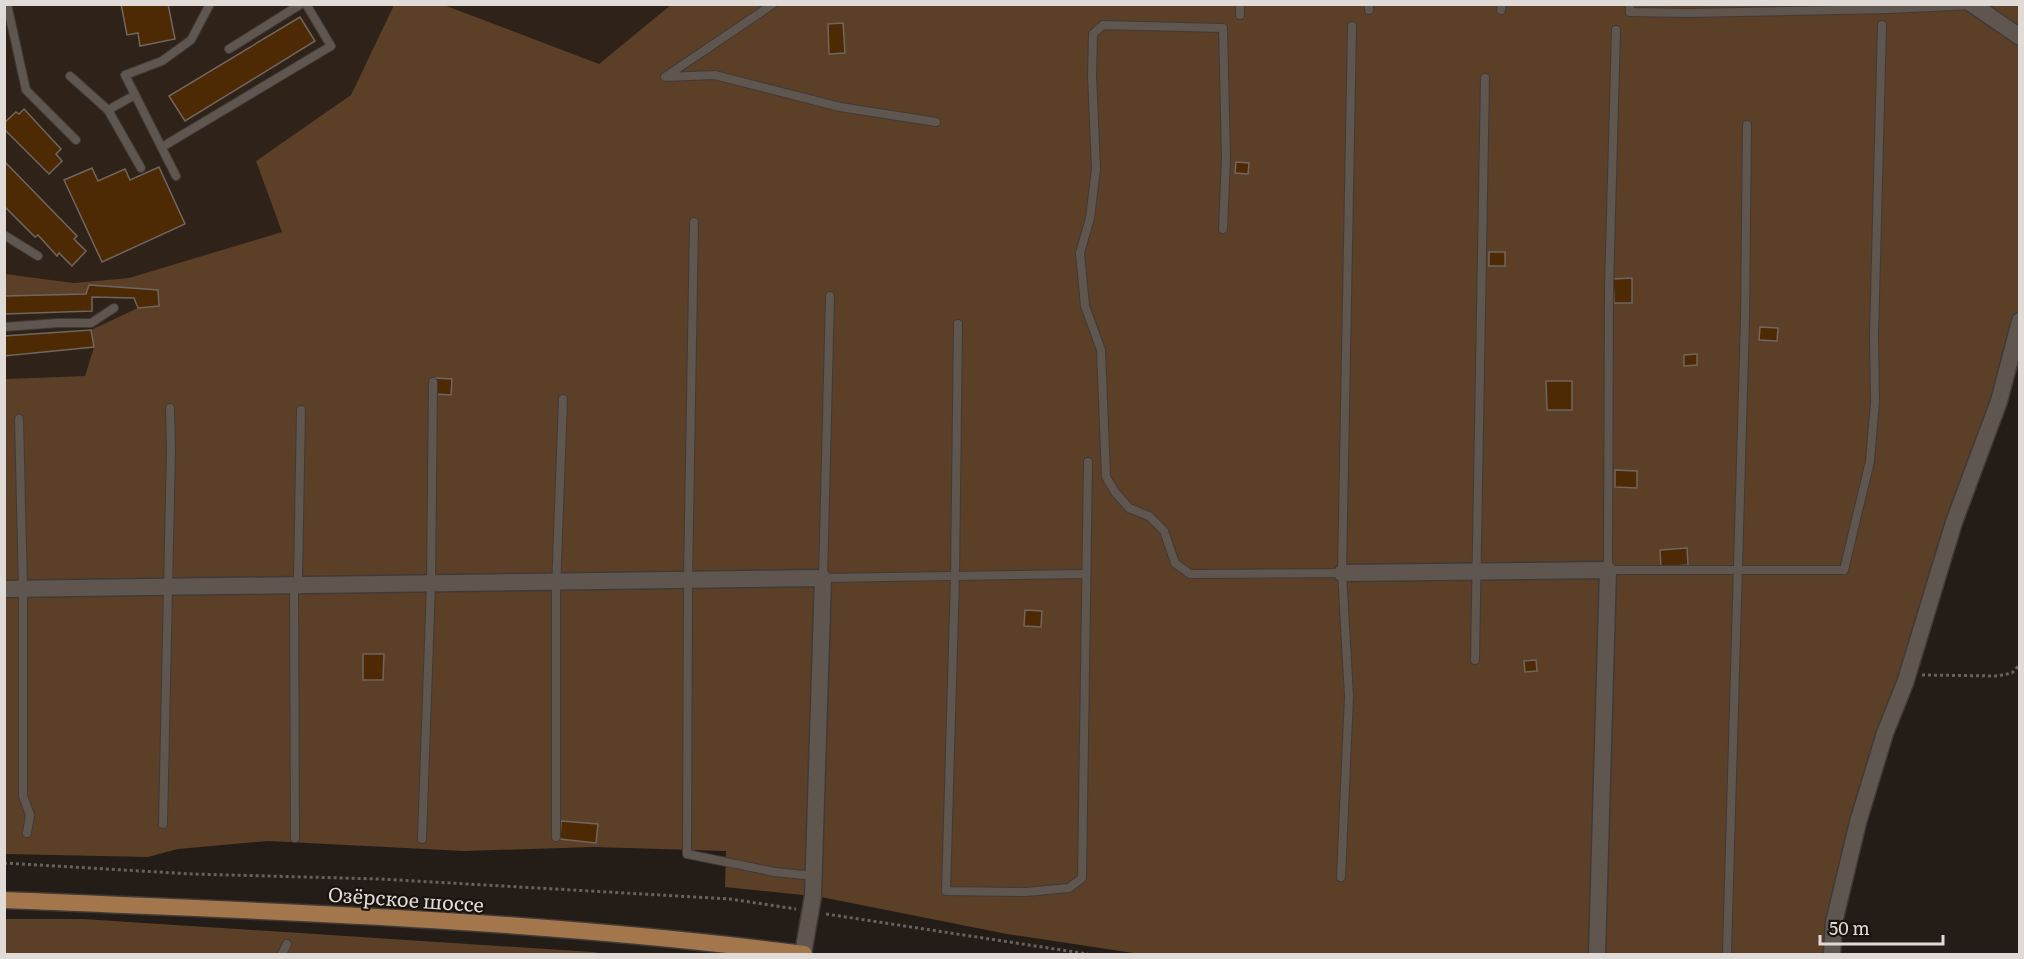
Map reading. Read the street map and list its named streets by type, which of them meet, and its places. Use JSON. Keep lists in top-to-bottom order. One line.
{"streets":{"main road":["Озёрское шоссе"]},"scale_bar":"50 m"}
